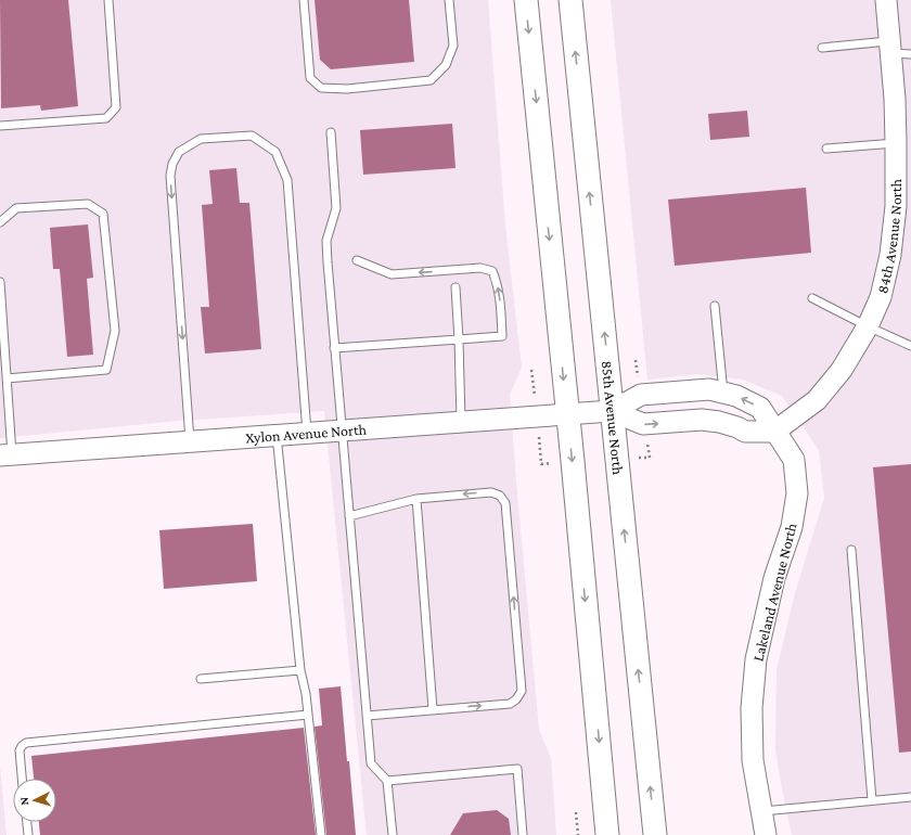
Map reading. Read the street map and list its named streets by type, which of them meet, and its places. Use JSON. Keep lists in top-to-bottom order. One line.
{"streets":{"main road":["85th Avenue North"],"street":["84th Avenue North","Xylon Avenue North","Lakeland Avenue North"]},"crossings":[["84th Avenue North","Lakeland Avenue North"],["85th Avenue North","Xylon Avenue North"],["85th Avenue North","Lakeland Avenue North"],["Xylon Avenue North","Lakeland Avenue North"]],"north":"left"}
